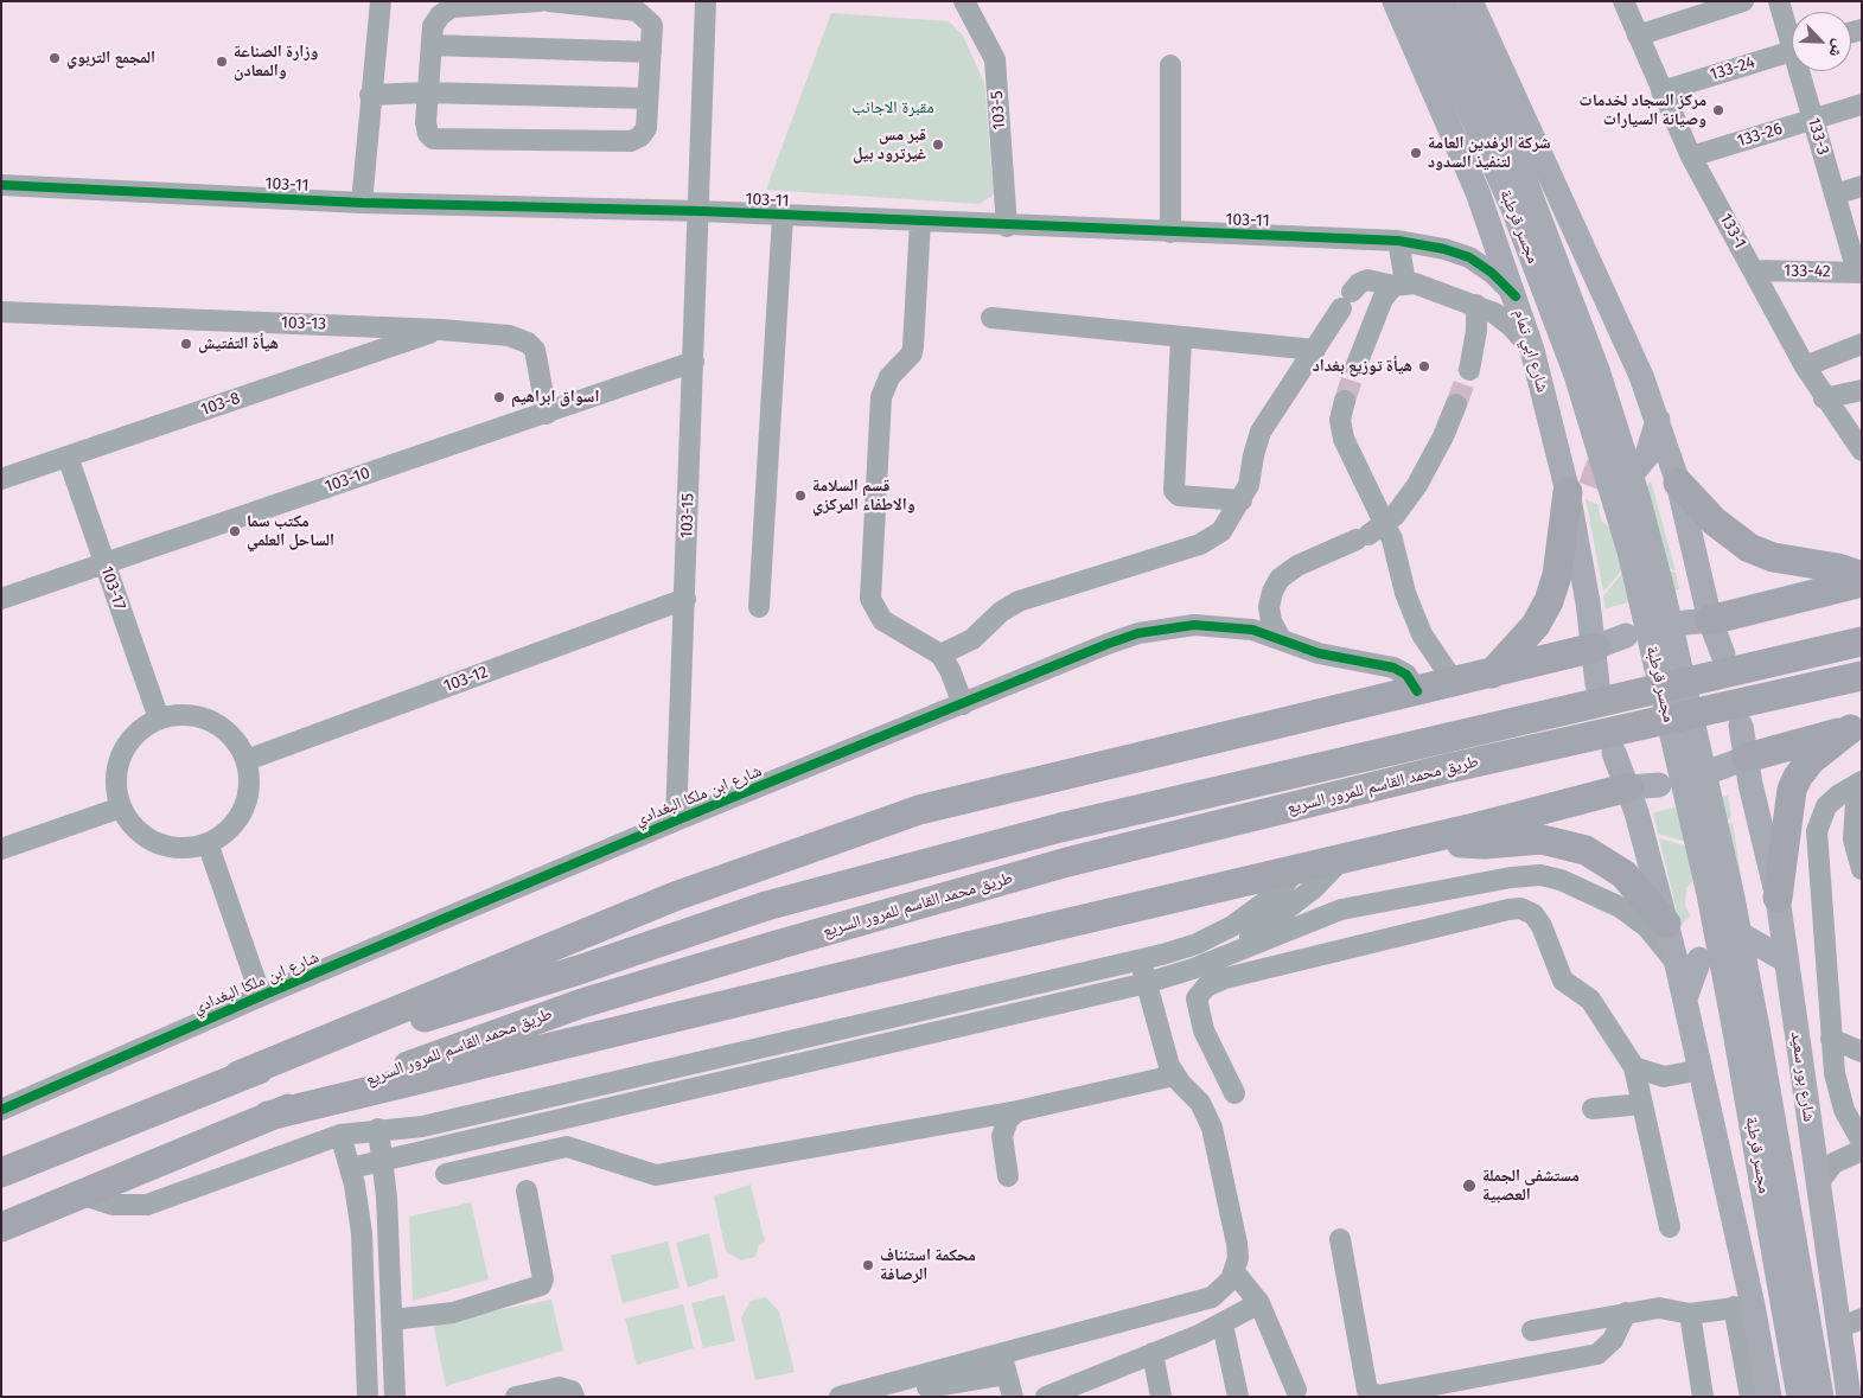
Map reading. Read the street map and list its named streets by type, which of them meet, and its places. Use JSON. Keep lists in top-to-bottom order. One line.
{"streets":{"highway":["طريق محمد القاسم للمرور السريع"],"main road":["مجسر قرطبة","شارع ابي تمام","شارع بور سعيد"],"street":["133-24","103-5","133-26","133-3","103-11","133-1","133-42","103-13","103-8","103-10","103-15","103-17","103-12","شارع ابن ملكا البغدادي"]},"crossings":[["133-24","133-1"],["103-5","103-11"],["133-26","133-3"],["133-26","133-1"],["133-3","133-42"],["103-11","شارع ابي تمام"],["103-11","103-15"],["133-1","133-42"],["103-13","103-8"],["103-13","103-10"],["103-8","103-17"],["103-10","103-15"],["103-10","103-17"],["103-15","103-12"],["103-15","شارع ابن ملكا البغدادي"],["103-17","103-12"]],"parks":["مقبرة الاجانب"],"places":["المجمع التربوي","وزارة الصناعة والمعادن","مركز السجاد لخدمات وصيانة السيارات","قبر مس غيرترود بيل","شركة الرفدين العامة لتنفيذ السدود","هيأة التفتيش","هيأة توزيع بغداد","اسواق ابراهيم","قسم السلامة والاطفاء المركزي","مكتب سما الساحل العلمي","مستشفى الجملة العصبية","محكمة استئناف الرصافة"],"north":"bottom right"}
